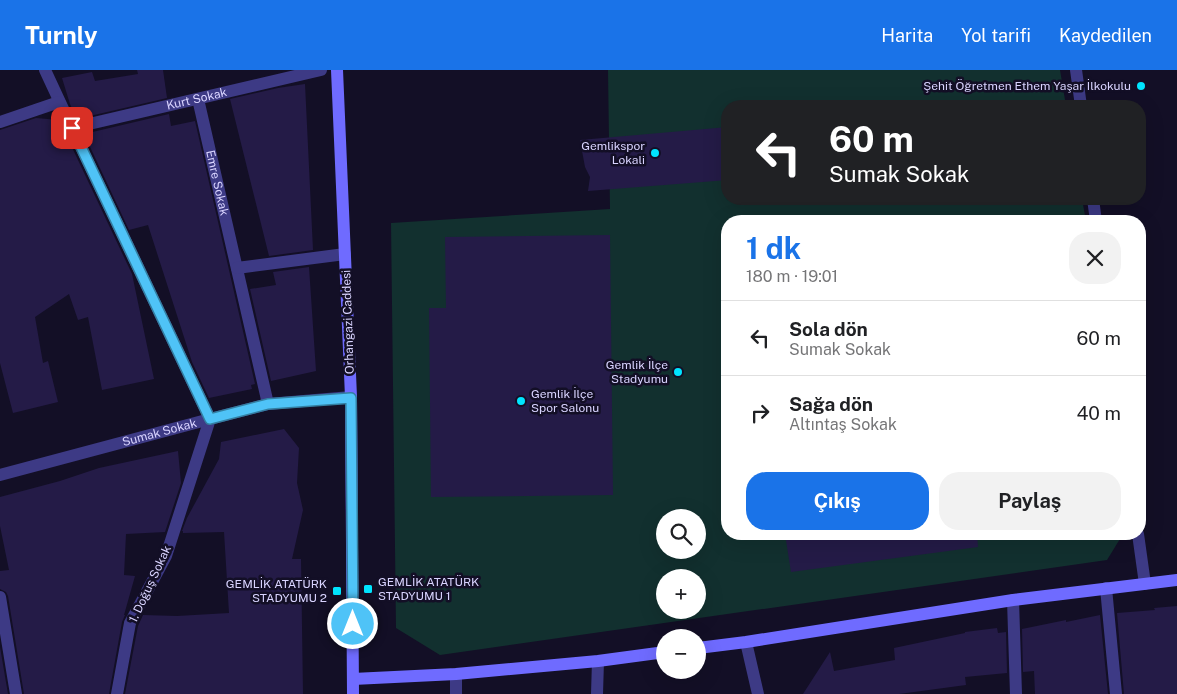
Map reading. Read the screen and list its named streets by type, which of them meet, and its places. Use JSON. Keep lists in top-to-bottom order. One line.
{"streets":{"street":["Kurt Sokak","Emre Sokak","Orhangazi Caddesi","Sumak Sokak","1. Doğuş Sokak"]},"crossings":[["Kurt Sokak","Emre Sokak"],["Emre Sokak","Sumak Sokak"],["Orhangazi Caddesi","Sumak Sokak"],["Sumak Sokak","1. Doğuş Sokak"]],"places":{"other":["Şehit Öğretmen Ethem Yaşar İlkokulu","Gemlikspor Lokali","Gemlik İlçe Stadyumu","Gemlik İlçe Spor Salonu"],"transit":["GEMLİK ATATÜRK STADYUMU 1","GEMLİK ATATÜRK STADYUMU 2"]},"page":{"header":"Turnly","nav":["Harita","Yol tarifi","Kaydedilen"],"turn":["60 m","Sumak Sokak"],"heading":["1 dk","180 m · 19:01"],"list":[{"name":"Sola dön","note":"Sumak Sokak","value":"60 m"},{"name":"Sağa dön","note":"Altıntaş Sokak","value":"40 m"}],"buttons":["Çıkış","Paylaş"],"map_buttons":["+","−"]}}
